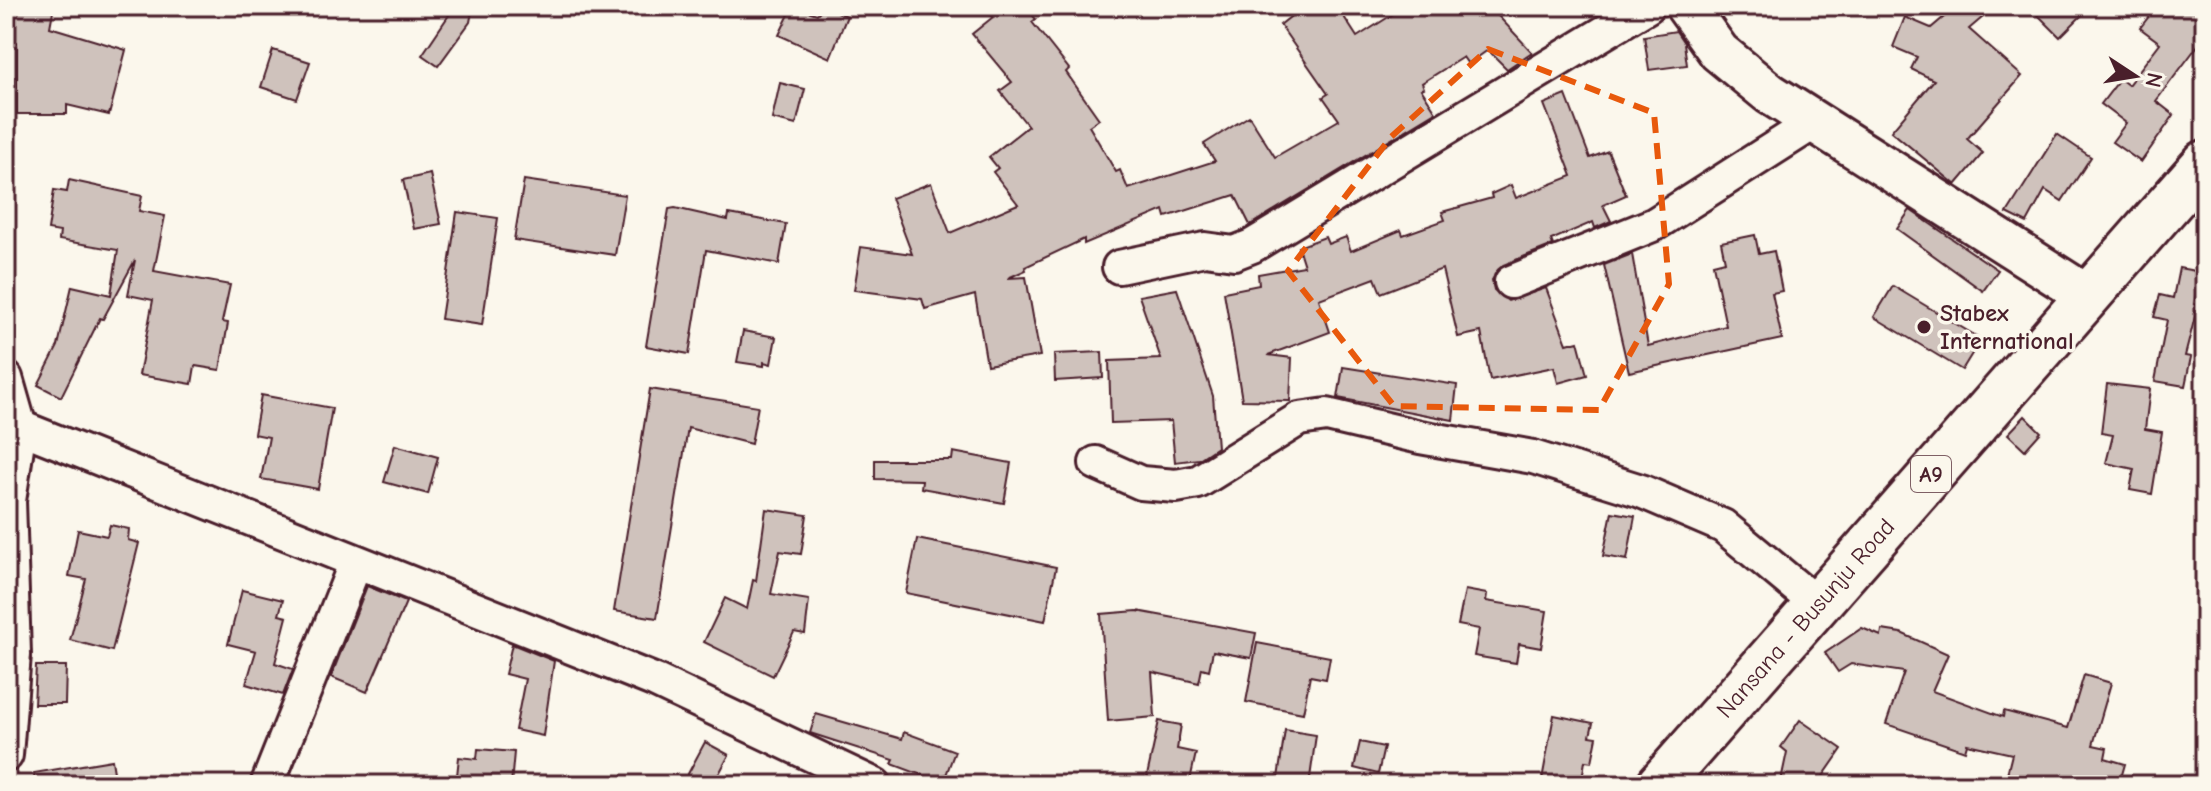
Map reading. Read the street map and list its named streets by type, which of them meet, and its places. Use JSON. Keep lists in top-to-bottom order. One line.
{"streets":{"main road":["A9","Nansana - Busunju Road"]},"places":["Stabex International"],"north":"right"}
